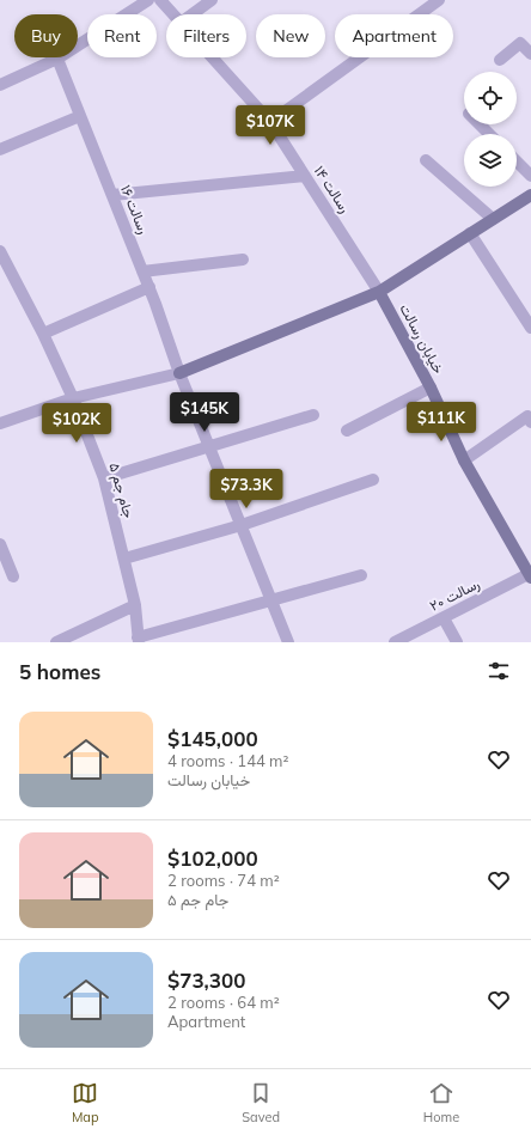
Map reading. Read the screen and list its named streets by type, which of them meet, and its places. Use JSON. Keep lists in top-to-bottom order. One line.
{"streets":{"street":["رسالت ۱۴","رسالت ۱۶","خیابان رسالت","جام جم ۵","رسالت ۲۰"]},"crossings":[["رسالت ۱۴","خیابان رسالت"],["خیابان رسالت","رسالت ۲۰"]],"page":{"chip":["Buy","Rent","Filters","New","Apartment"],"price":["$107K","$145K","$111K","$102K","$73.3K"],"heading":"5 homes","list":[{"name":"$145,000","note":"4 rooms · 144 m² · خیابان رسالت"},{"name":"$102,000","note":"2 rooms · 74 m² · جام جم ۵"},{"name":"$73,300","note":"2 rooms · 64 m² · Apartment"}],"tabs":["Map","Saved","Home"]}}
